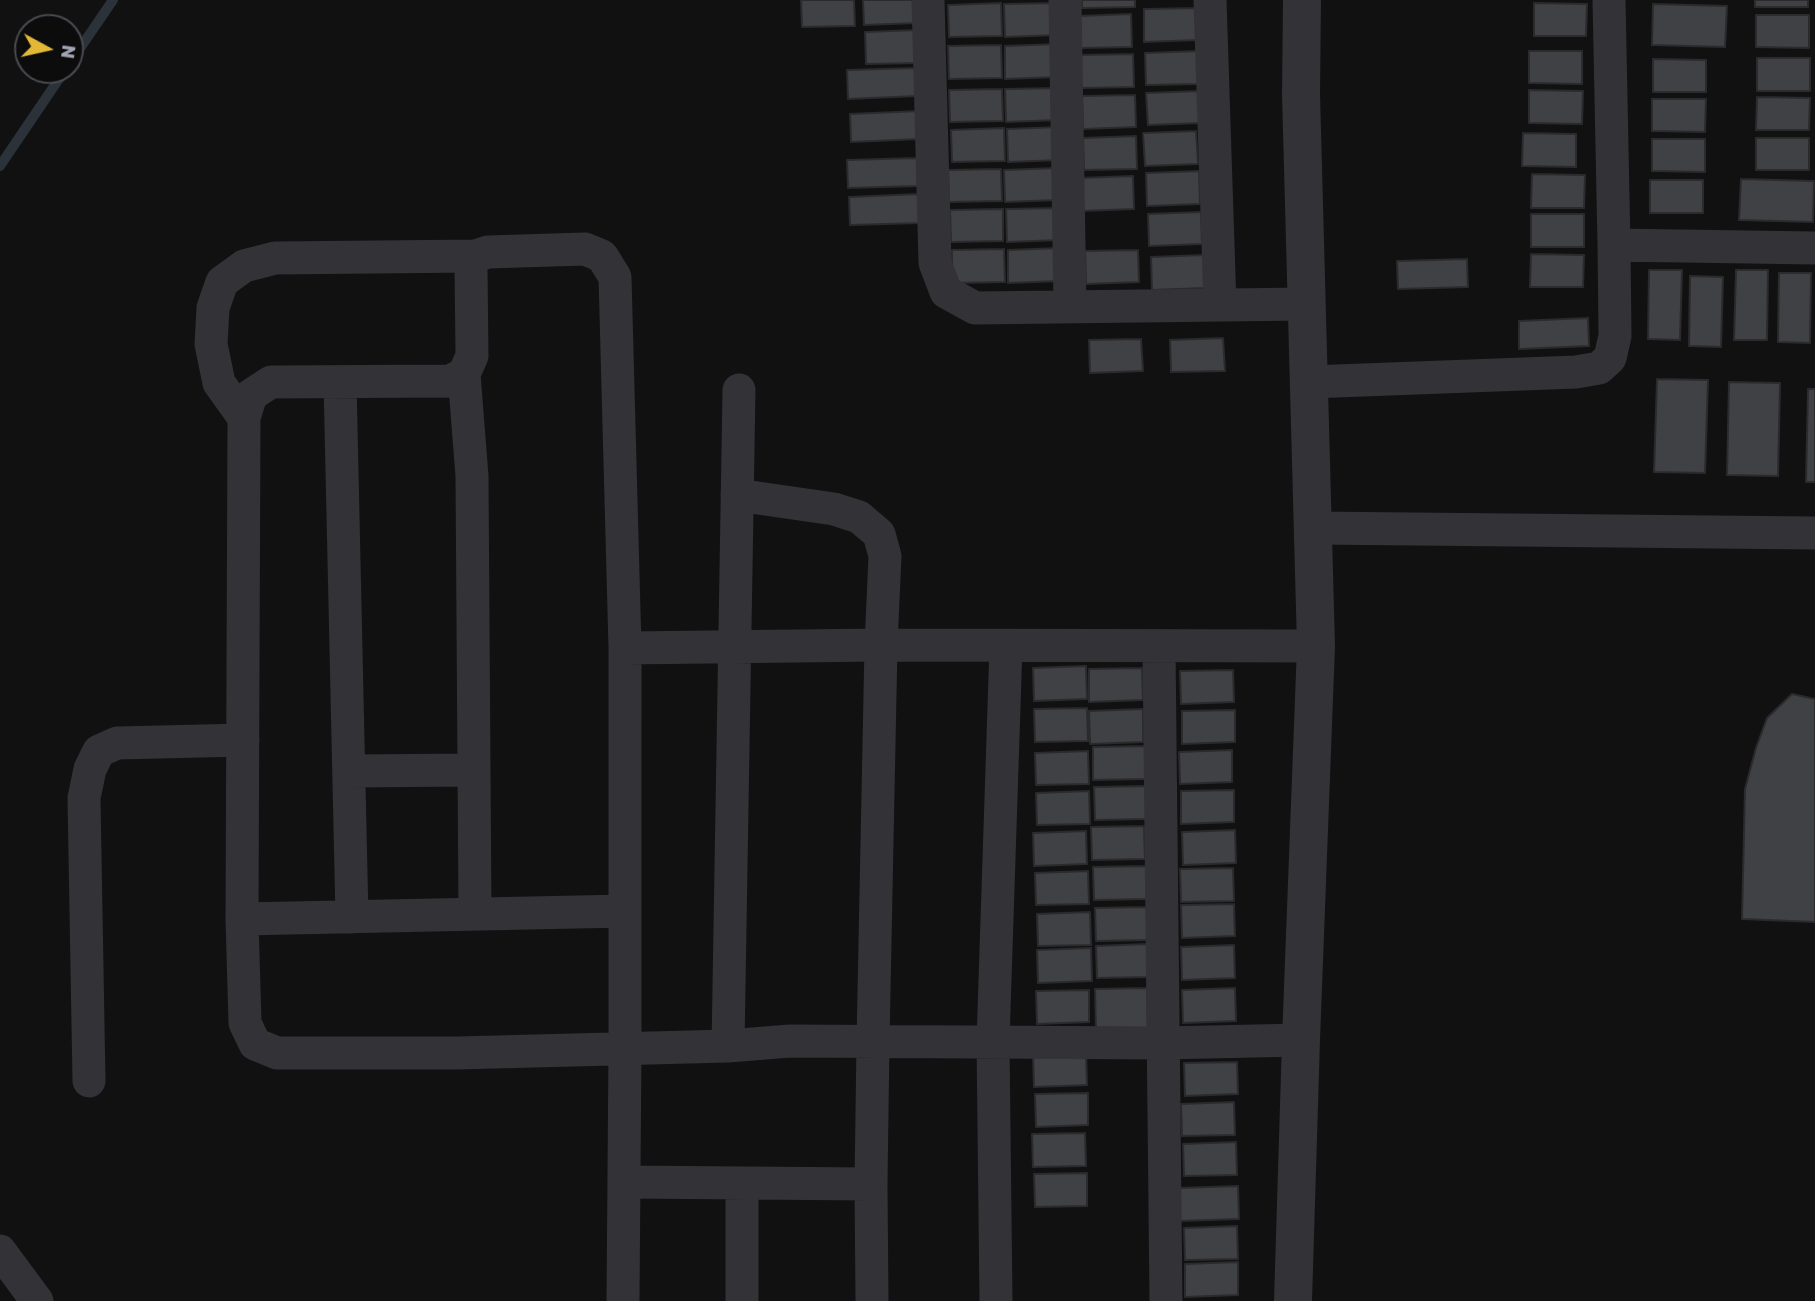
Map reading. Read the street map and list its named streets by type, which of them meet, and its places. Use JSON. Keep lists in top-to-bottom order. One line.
{"north":"right"}
